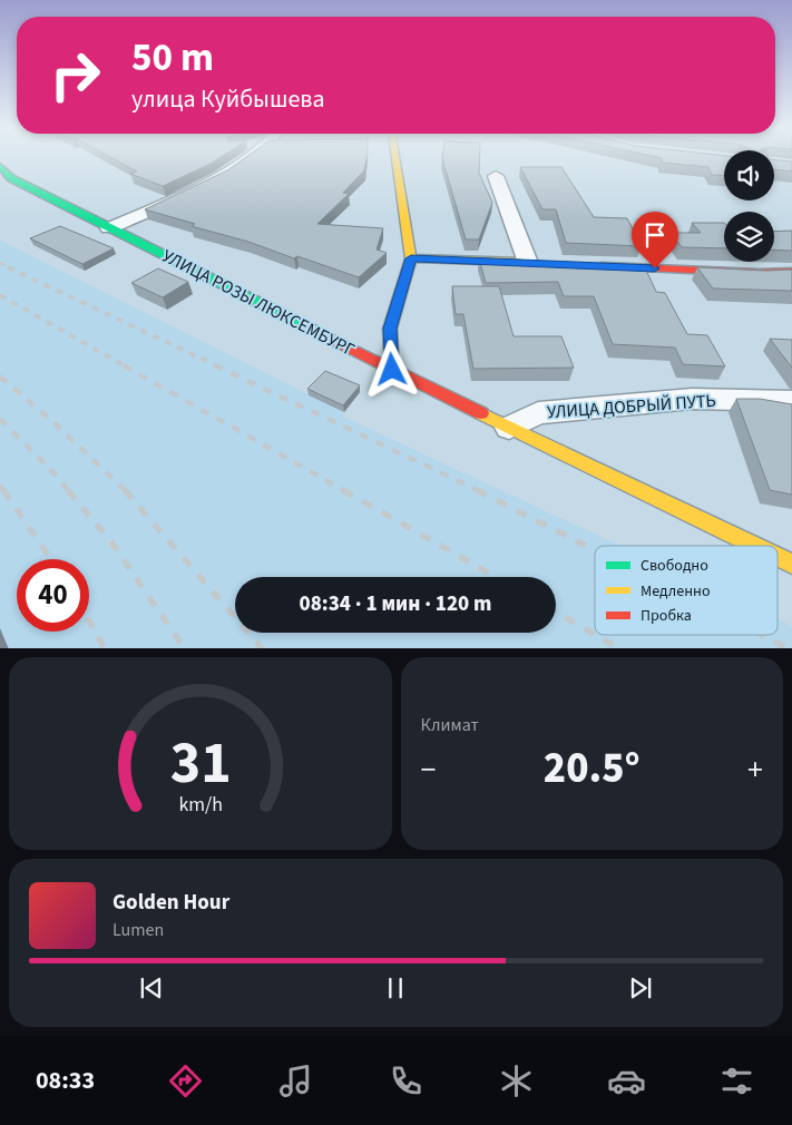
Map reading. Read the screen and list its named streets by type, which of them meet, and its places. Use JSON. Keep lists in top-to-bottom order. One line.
{"streets":{"street":["УЛИЦА РОЗЫ ЛЮКСЕМБУРГ","УЛИЦА ДОБРЫЙ ПУТЬ"]},"crossings":[["УЛИЦА РОЗЫ ЛЮКСЕМБУРГ","УЛИЦА ДОБРЫЙ ПУТЬ"]],"legend":["Свободно","Медленно","Пробка"],"page":{"turn":["50 m","улица Куйбышева"],"limit":"40","trip":"08:34 · 1 мин · 120 m","tile":"Климат","heat":["−","20.5°","+"],"song":["Golden Hour","Lumen"],"tabs":"08:33","gauge":["31","km/h"]}}
